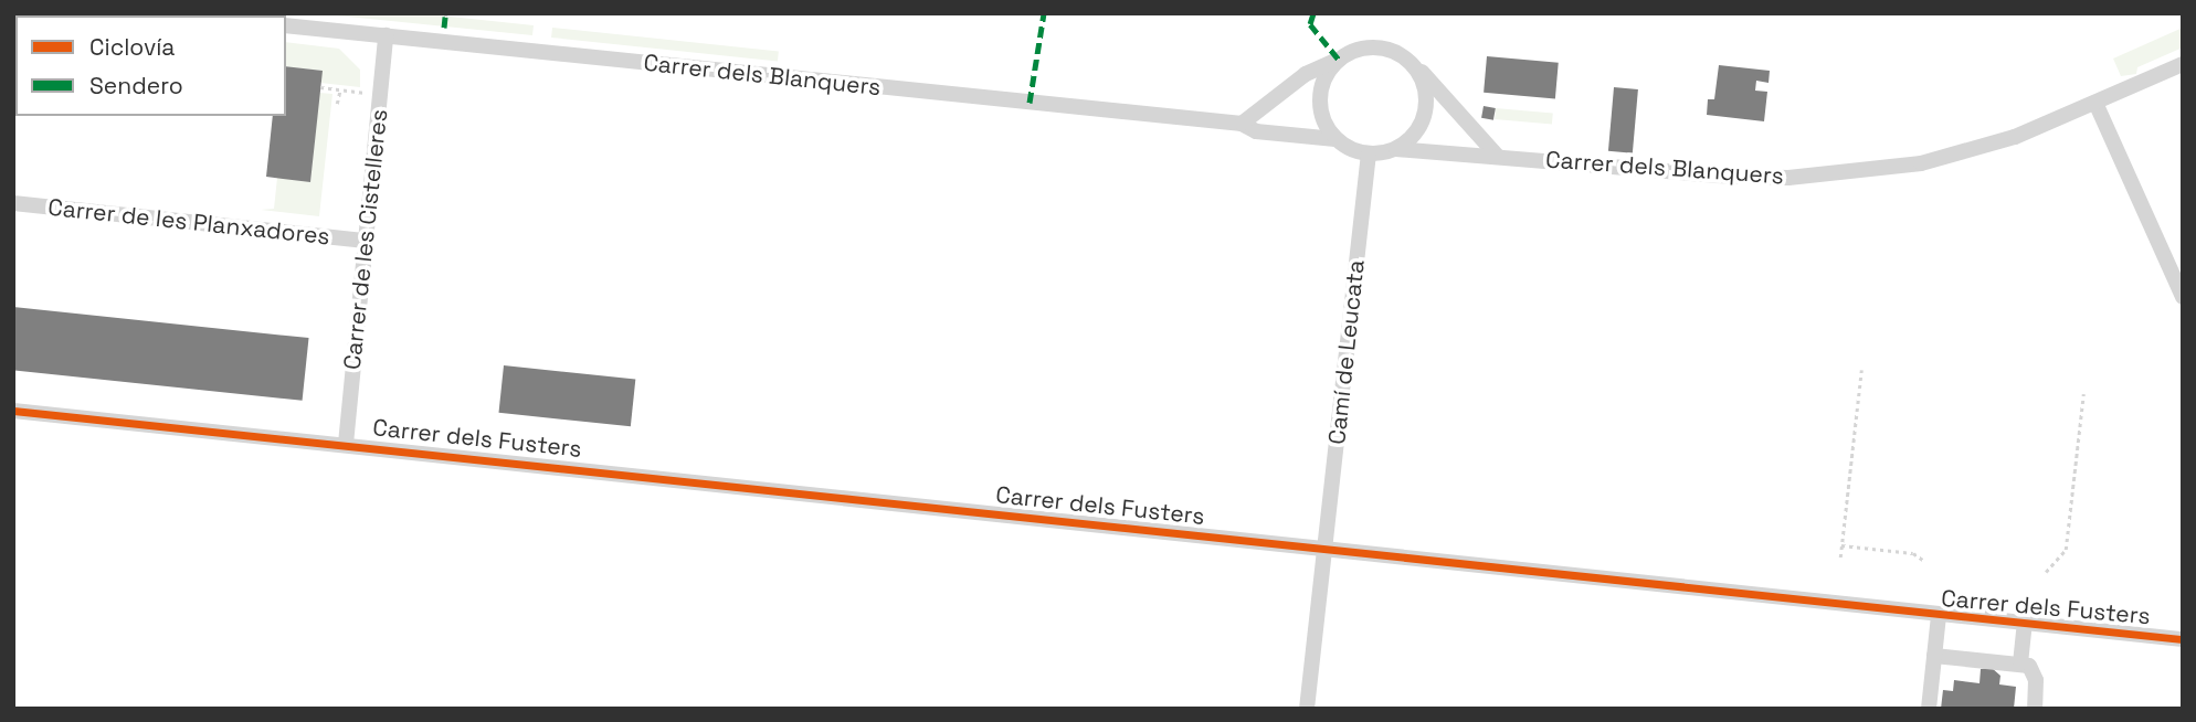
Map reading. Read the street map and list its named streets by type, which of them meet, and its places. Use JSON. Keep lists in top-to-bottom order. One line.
{"streets":{"street":["Carrer dels Blanquers","Carrer de les Planxadores","Carrer de les Cistelleres","Camí de Leucata","Carrer dels Fusters"]},"crossings":[["Carrer dels Blanquers","Carrer de les Cistelleres"],["Carrer dels Blanquers","Camí de Leucata"],["Carrer de les Planxadores","Carrer de les Cistelleres"],["Carrer de les Cistelleres","Carrer dels Fusters"],["Camí de Leucata","Carrer dels Fusters"]],"legend":["Ciclovía","Sendero"]}
